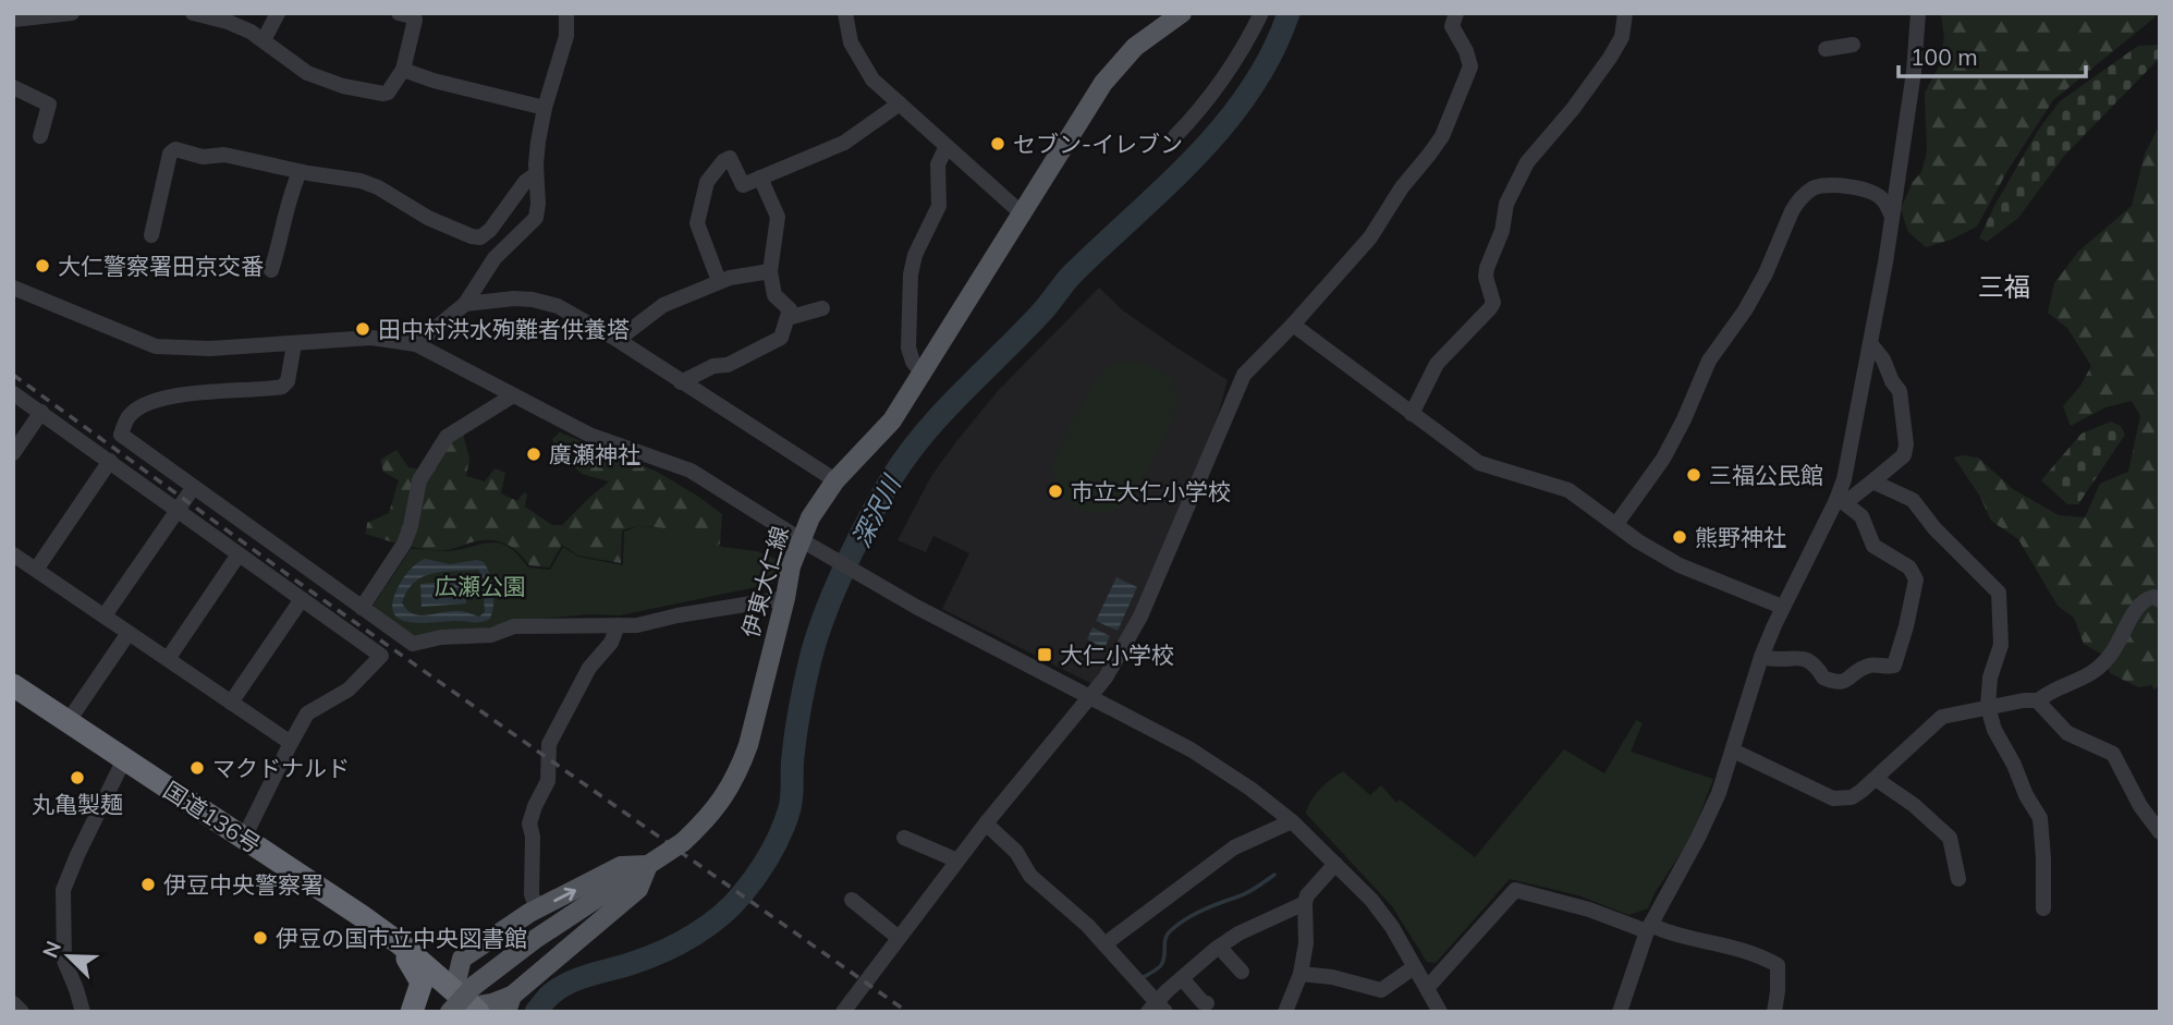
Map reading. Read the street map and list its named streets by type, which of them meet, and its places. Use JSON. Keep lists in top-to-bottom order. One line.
{"streets":{"highway":["国道136号"],"main road":["伊東大仁線"]},"crossings":[["伊東大仁線","国道136号"]],"districts":["三福"],"water":["深沢川"],"parks":["広瀬公園"],"places":{"other":["セブン-イレブン","大仁警察署田京交番","田中村洪水殉難者供養塔","廣瀬神社","三福公民館","市立大仁小学校","熊野神社","マクドナルド","丸亀製麺","伊豆中央警察署","伊豆の国市立中央図書館"],"transit":["大仁小学校"]},"scale_bar":"100 m","north":"top left"}
